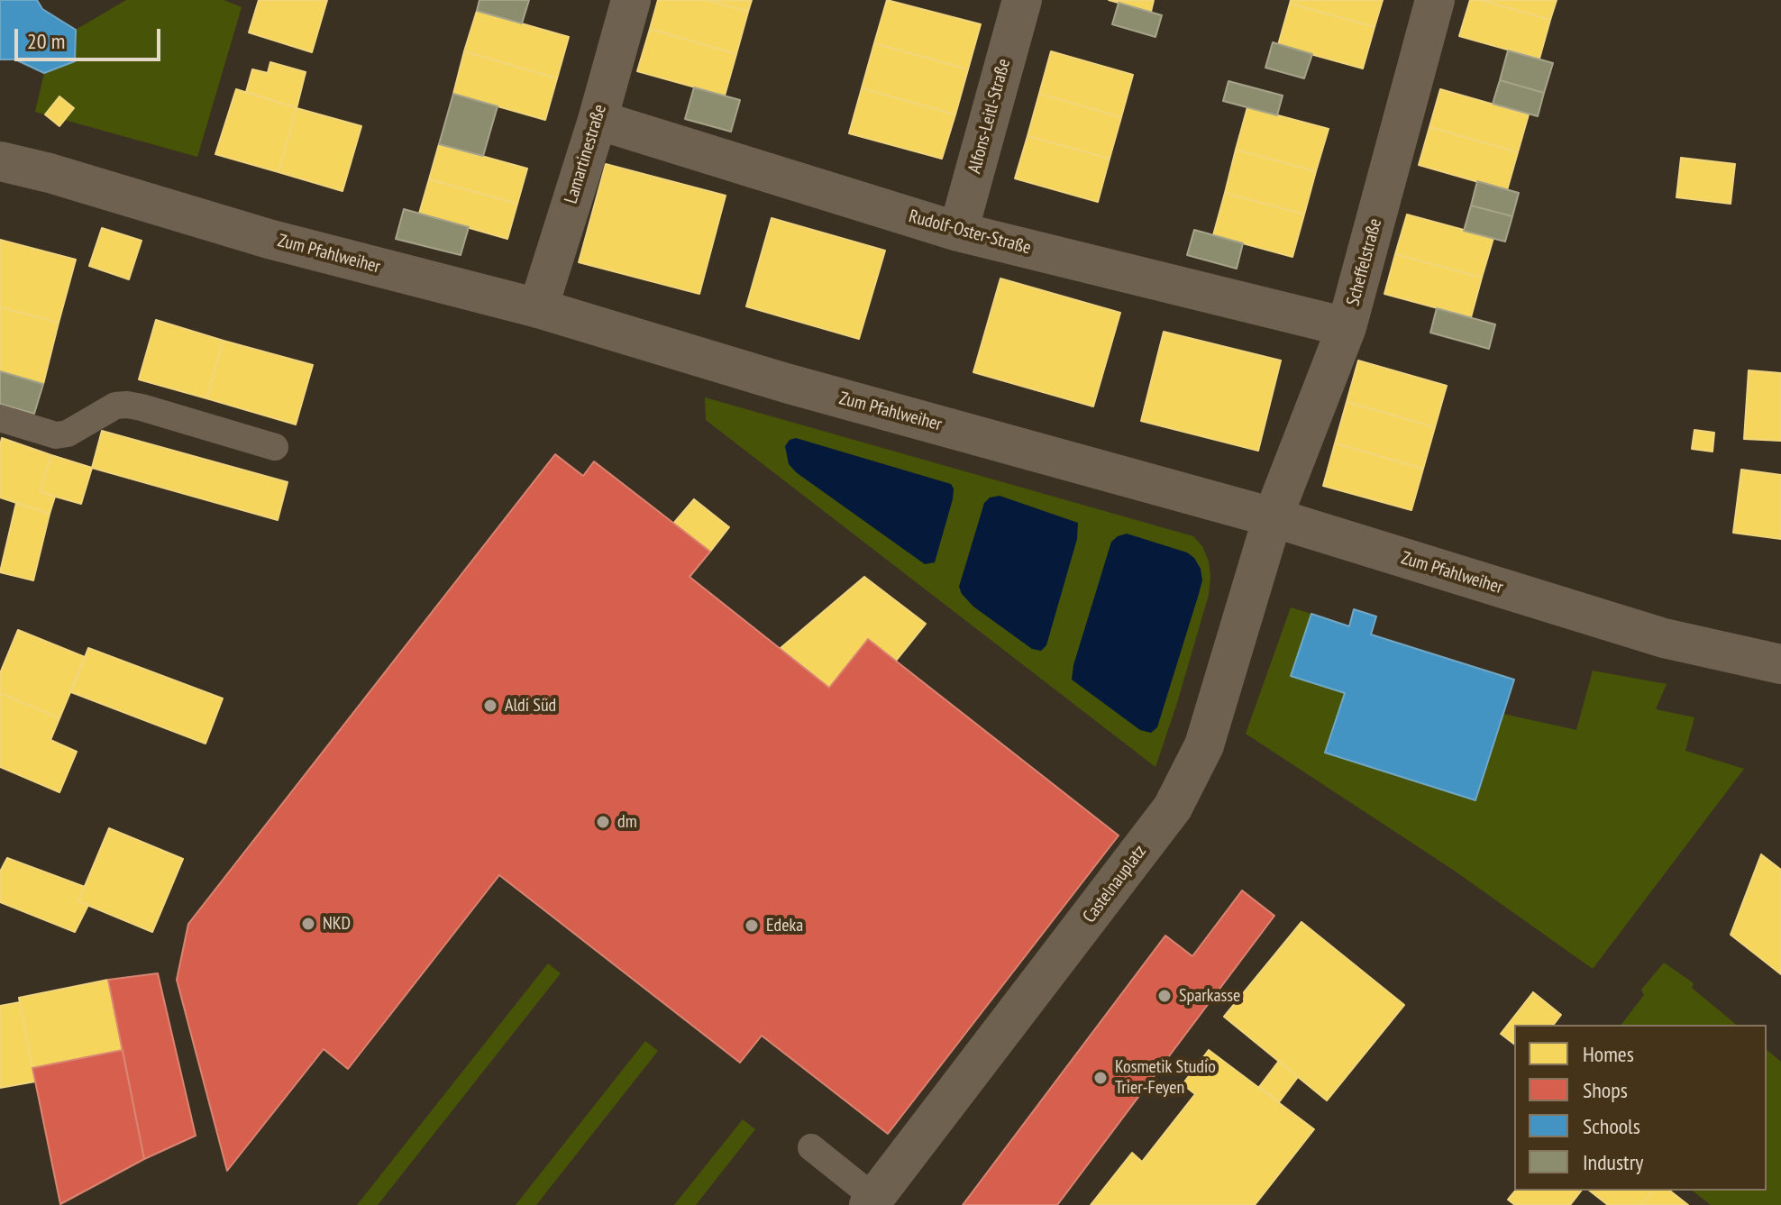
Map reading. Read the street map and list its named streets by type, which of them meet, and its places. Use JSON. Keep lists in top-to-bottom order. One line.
{"streets":{"street":["Alfons-Leitl-Straße","Lamartinestraße","Rudolf-Oster-Straße","Zum Pfahlweiher","Scheffelstraße","Castelnauplatz"]},"crossings":[["Alfons-Leitl-Straße","Rudolf-Oster-Straße"],["Lamartinestraße","Rudolf-Oster-Straße"],["Lamartinestraße","Zum Pfahlweiher"],["Rudolf-Oster-Straße","Scheffelstraße"],["Zum Pfahlweiher","Scheffelstraße"],["Zum Pfahlweiher","Castelnauplatz"],["Scheffelstraße","Castelnauplatz"]],"places":["Aldi Süd","dm","NKD","Edeka","Sparkasse","Kosmetik Studio Trier-Feyen"],"legend":["Homes","Shops","Schools","Industry"],"scale_bar":"20 m"}
